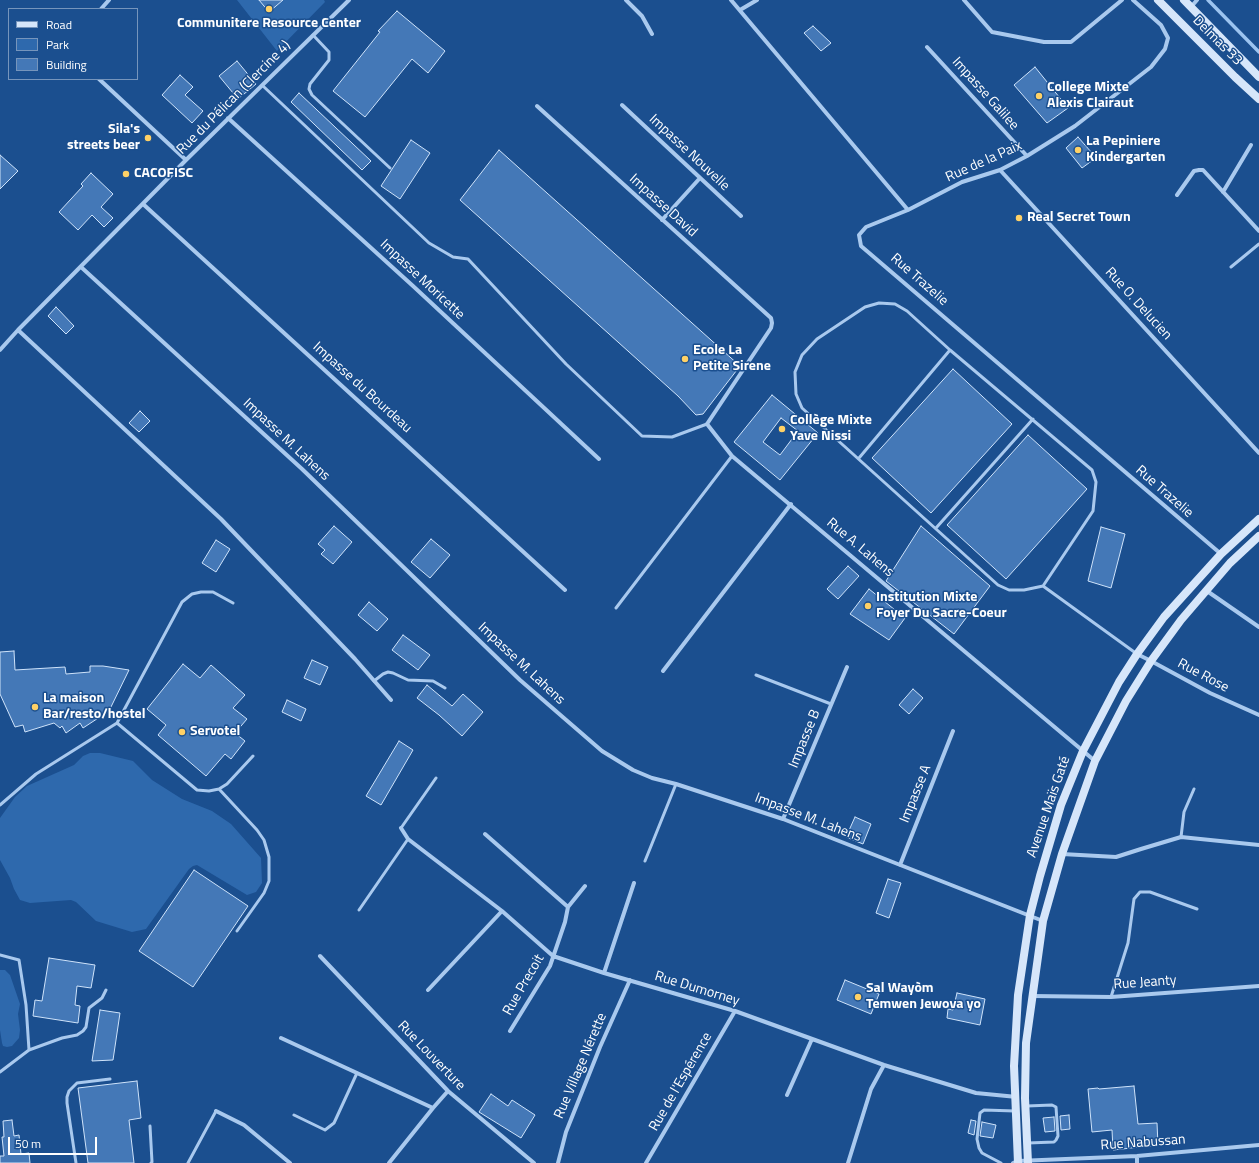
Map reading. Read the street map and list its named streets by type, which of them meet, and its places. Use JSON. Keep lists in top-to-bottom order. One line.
{"streets":{"main road":["Delmas 33","Avenue Maïs Gaté"],"street":["Impasse Galilee","Rue du Pélican (Clercine 4)","Impasse Nouvelle","Rue de la Paix","Impasse David","Impasse Moricette","Rue Trazelie","Rue O. Delucien","Impasse du Bourdeau","Impasse M. Lahens","Rue A. Lahens","Rue Rose","Impasse B","Impasse A","Rue Jeanty","Rue Precoit","Rue Dumorney","Rue Louverture","Rue Village Nérette","Rue de l'Espérence","Rue Nabussan"]},"crossings":[["Impasse Galilee","Rue de la Paix"],["Rue du Pélican (Clercine 4)","Impasse Moricette"],["Rue du Pélican (Clercine 4)","Impasse du Bourdeau"],["Rue du Pélican (Clercine 4)","Impasse M. Lahens"],["Rue de la Paix","Rue Trazelie"],["Rue de la Paix","Rue O. Delucien"],["Impasse David","Rue A. Lahens"],["Rue Trazelie","Avenue Maïs Gaté"],["Impasse M. Lahens","Impasse B"],["Impasse M. Lahens","Impasse A"],["Impasse M. Lahens","Avenue Maïs Gaté"],["Rue A. Lahens","Avenue Maïs Gaté"],["Rue Rose","Avenue Maïs Gaté"],["Avenue Maïs Gaté","Rue Jeanty"],["Avenue Maïs Gaté","Rue Dumorney"],["Avenue Maïs Gaté","Rue Nabussan"],["Rue Precoit","Rue Dumorney"],["Rue Dumorney","Rue Village Nérette"],["Rue Dumorney","Rue de l'Espérence"]],"places":["Communitere Resource Center","College Mixte Alexis Clairaut","Sila's streets beer","La Pepiniere Kindergarten","CACOFISC","Real Secret Town","Ecole La Petite Sirene","Collège Mixte Yave Nissi","Institution Mixte Foyer Du Sacre-Coeur","La maison Bar/resto/hostel","Servotel","Sal Wayòm Temwen Jewova yo"],"legend":["Road","Park","Building"],"scale_bar":"50 m"}
